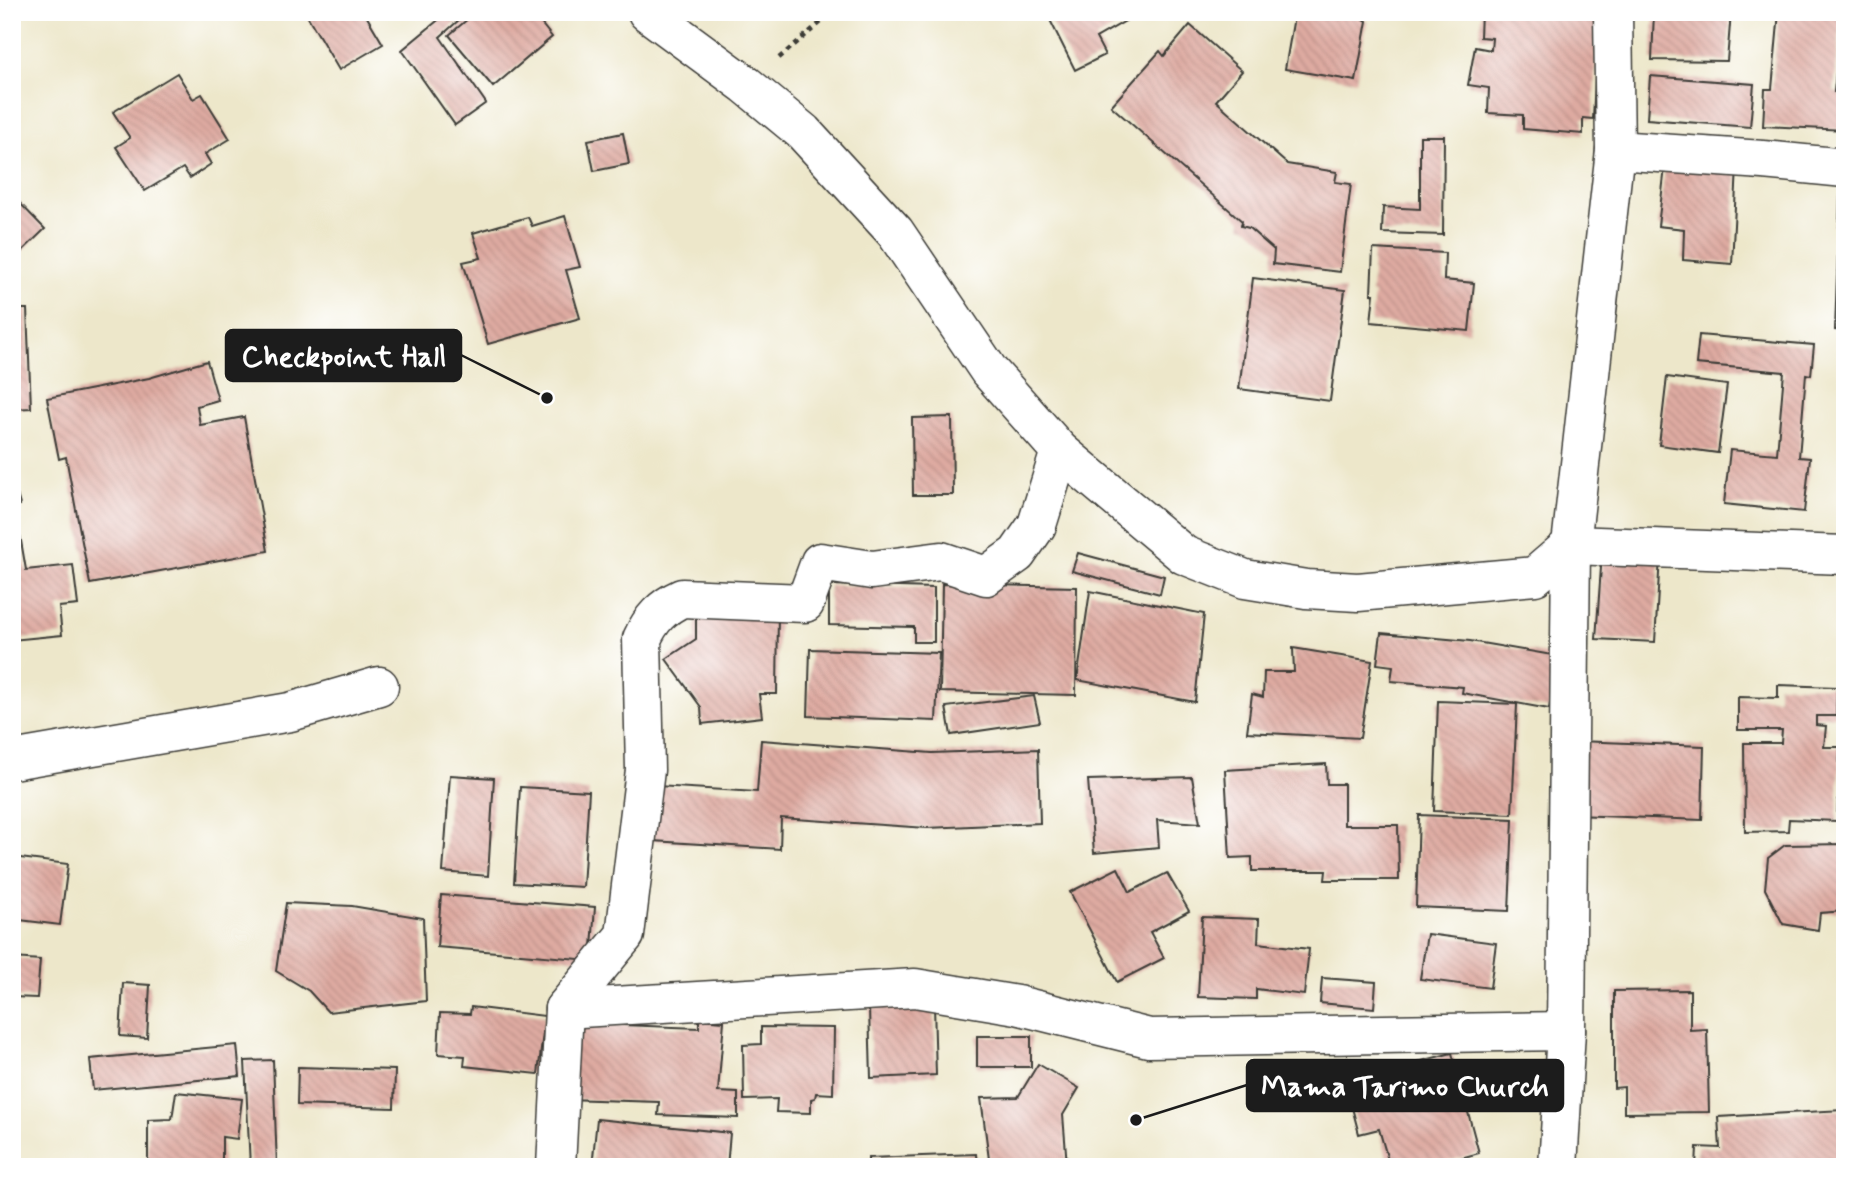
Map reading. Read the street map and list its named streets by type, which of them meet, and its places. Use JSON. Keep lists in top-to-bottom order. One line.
{"places":["Checkpoint Hall","Mama Tarimo Church"]}
